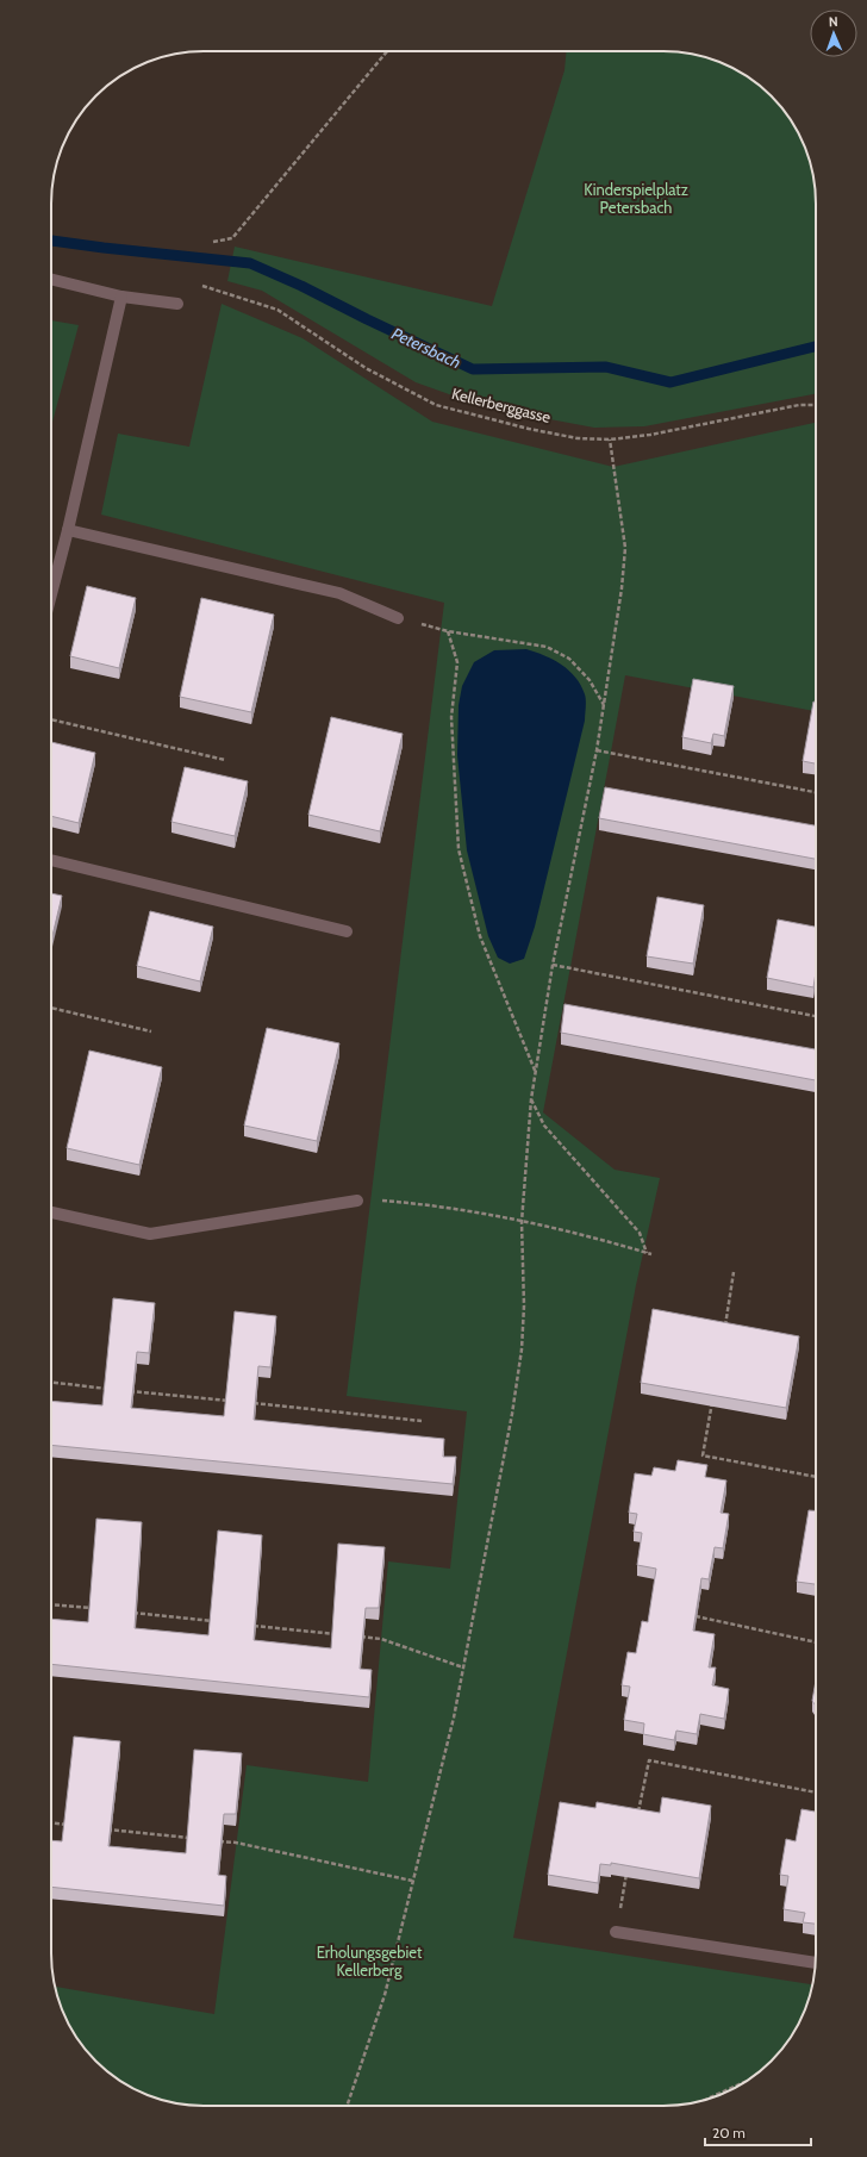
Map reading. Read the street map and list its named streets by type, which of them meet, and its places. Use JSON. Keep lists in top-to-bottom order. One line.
{"streets":{"path":["Kellerberggasse"]},"water":["Petersbach"],"parks":["Kinderspielplatz Petersbach","Erholungsgebiet Kellerberg"],"scale_bar":"20 m","north":"top"}
